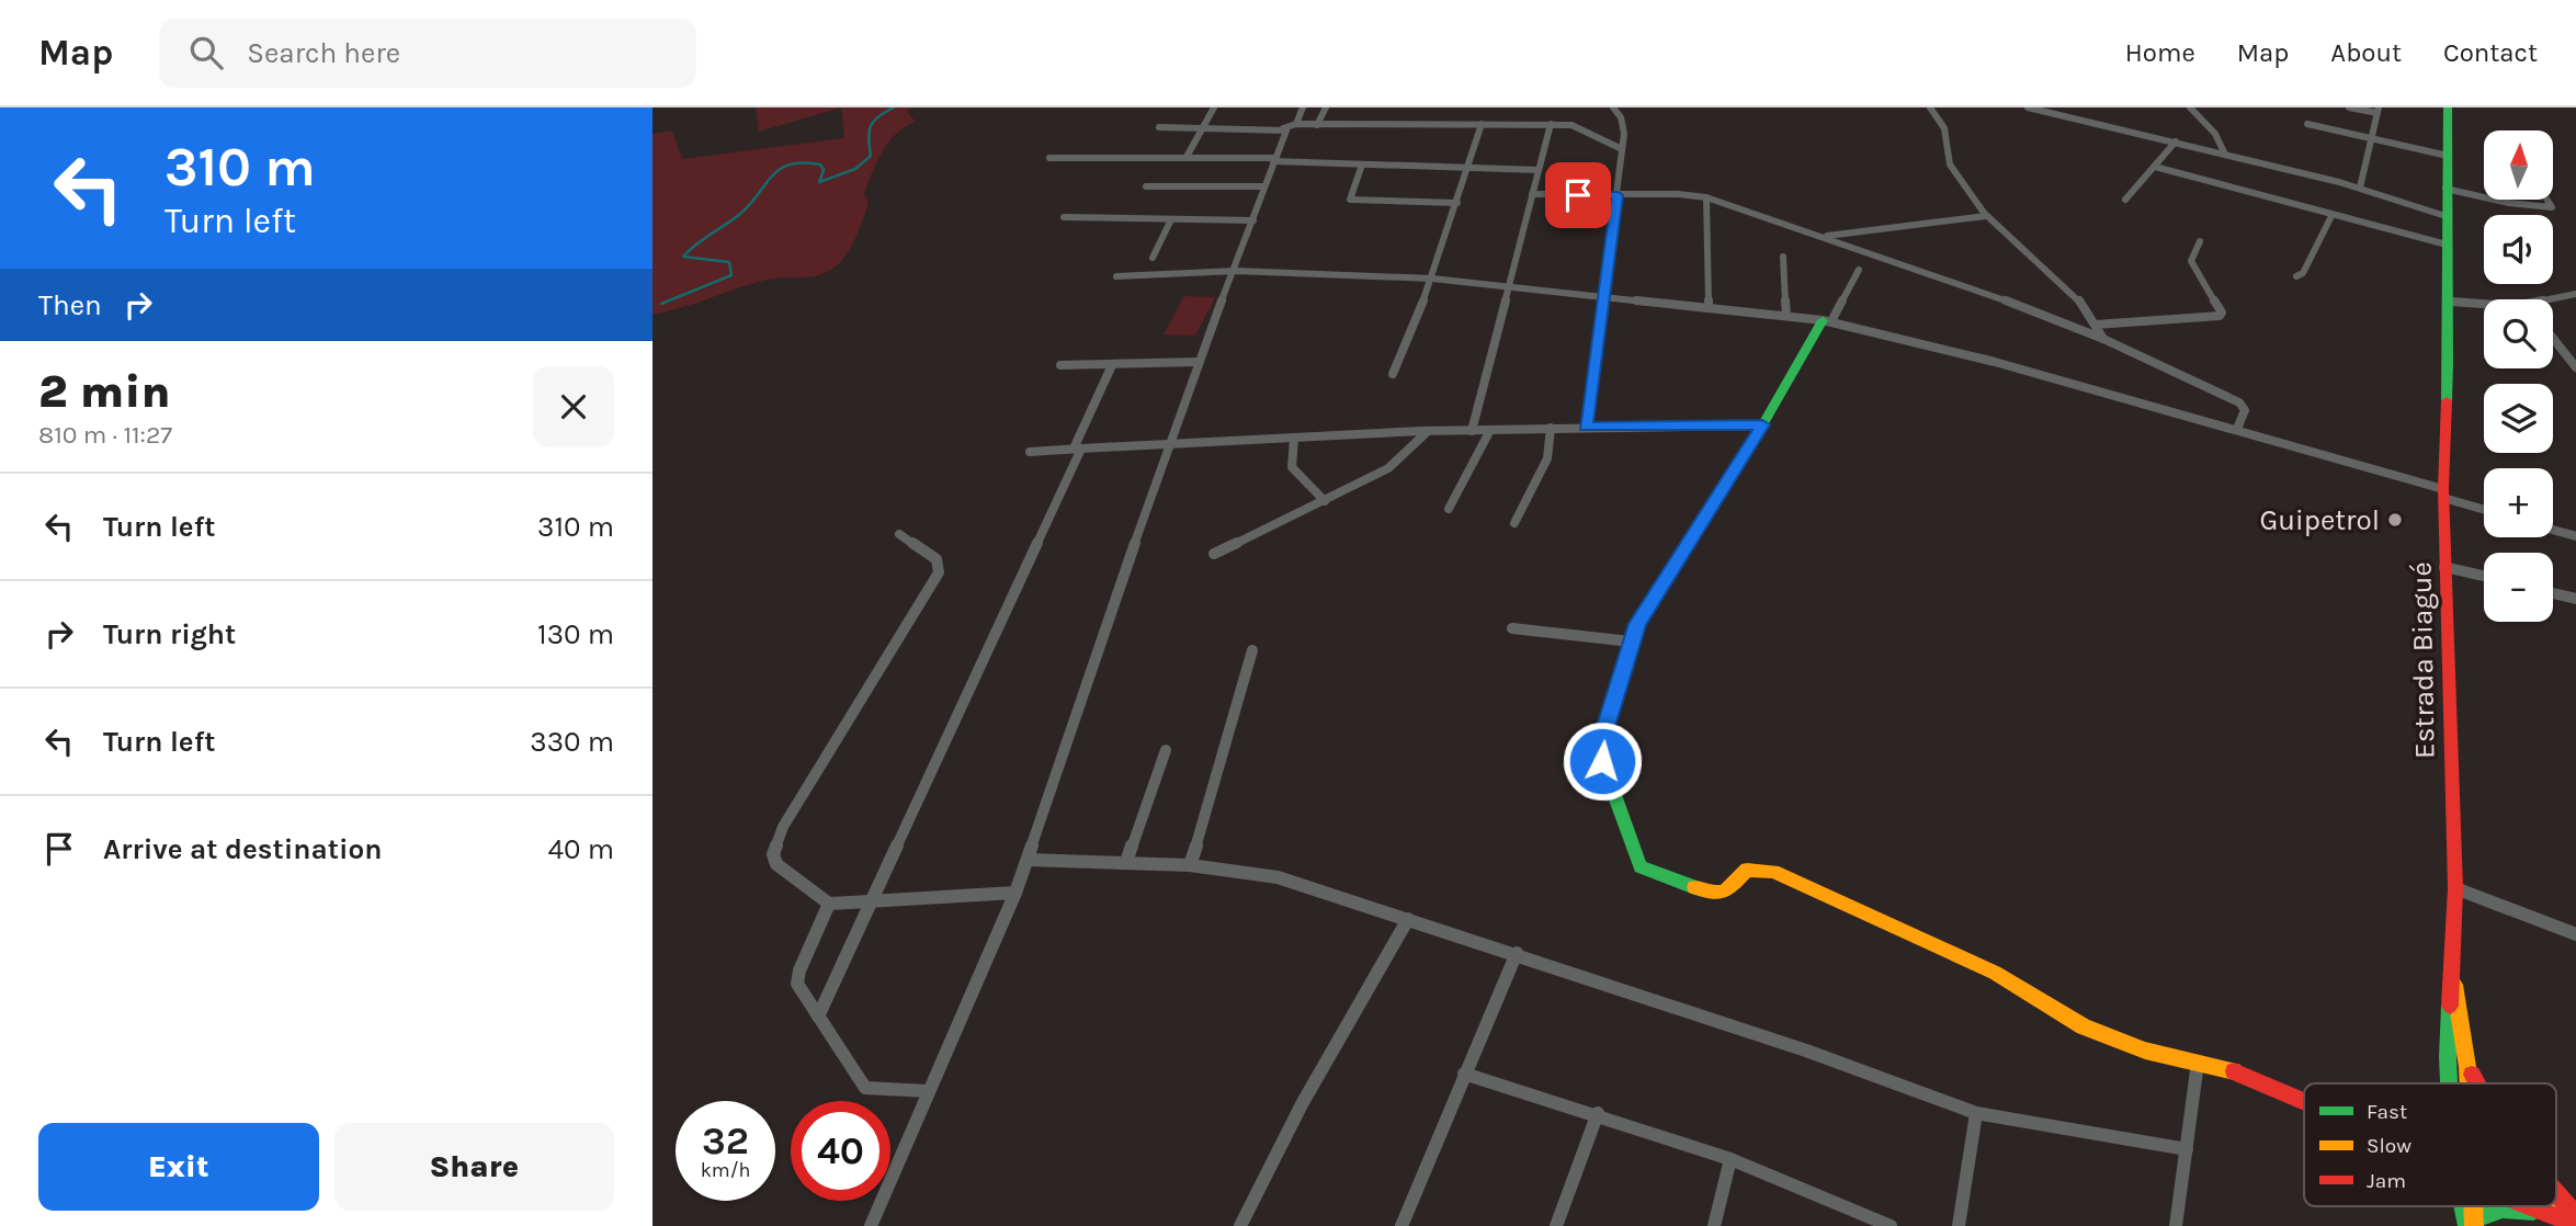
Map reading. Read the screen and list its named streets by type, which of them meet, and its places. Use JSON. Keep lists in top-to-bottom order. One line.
{"streets":{"main road":["Estrada Biagué"]},"places":["Guipetrol"],"legend":["Fast","Slow","Jam"],"north":"top","page":{"header":"Map","search":"Search here","nav":["Home","Map","About","Contact"],"turn":["310 m","Turn left"],"map_buttons":["+","−"],"then":"Then","heading":["2 min","810 m · 11:27"],"list":[{"name":"Turn left","value":"310 m"},{"name":"Turn right","value":"130 m"},{"name":"Turn left","value":"330 m"},{"name":"Arrive at destination","value":"40 m"}],"speed":"32 km/h","limit":"40","buttons":["Exit","Share"]}}
